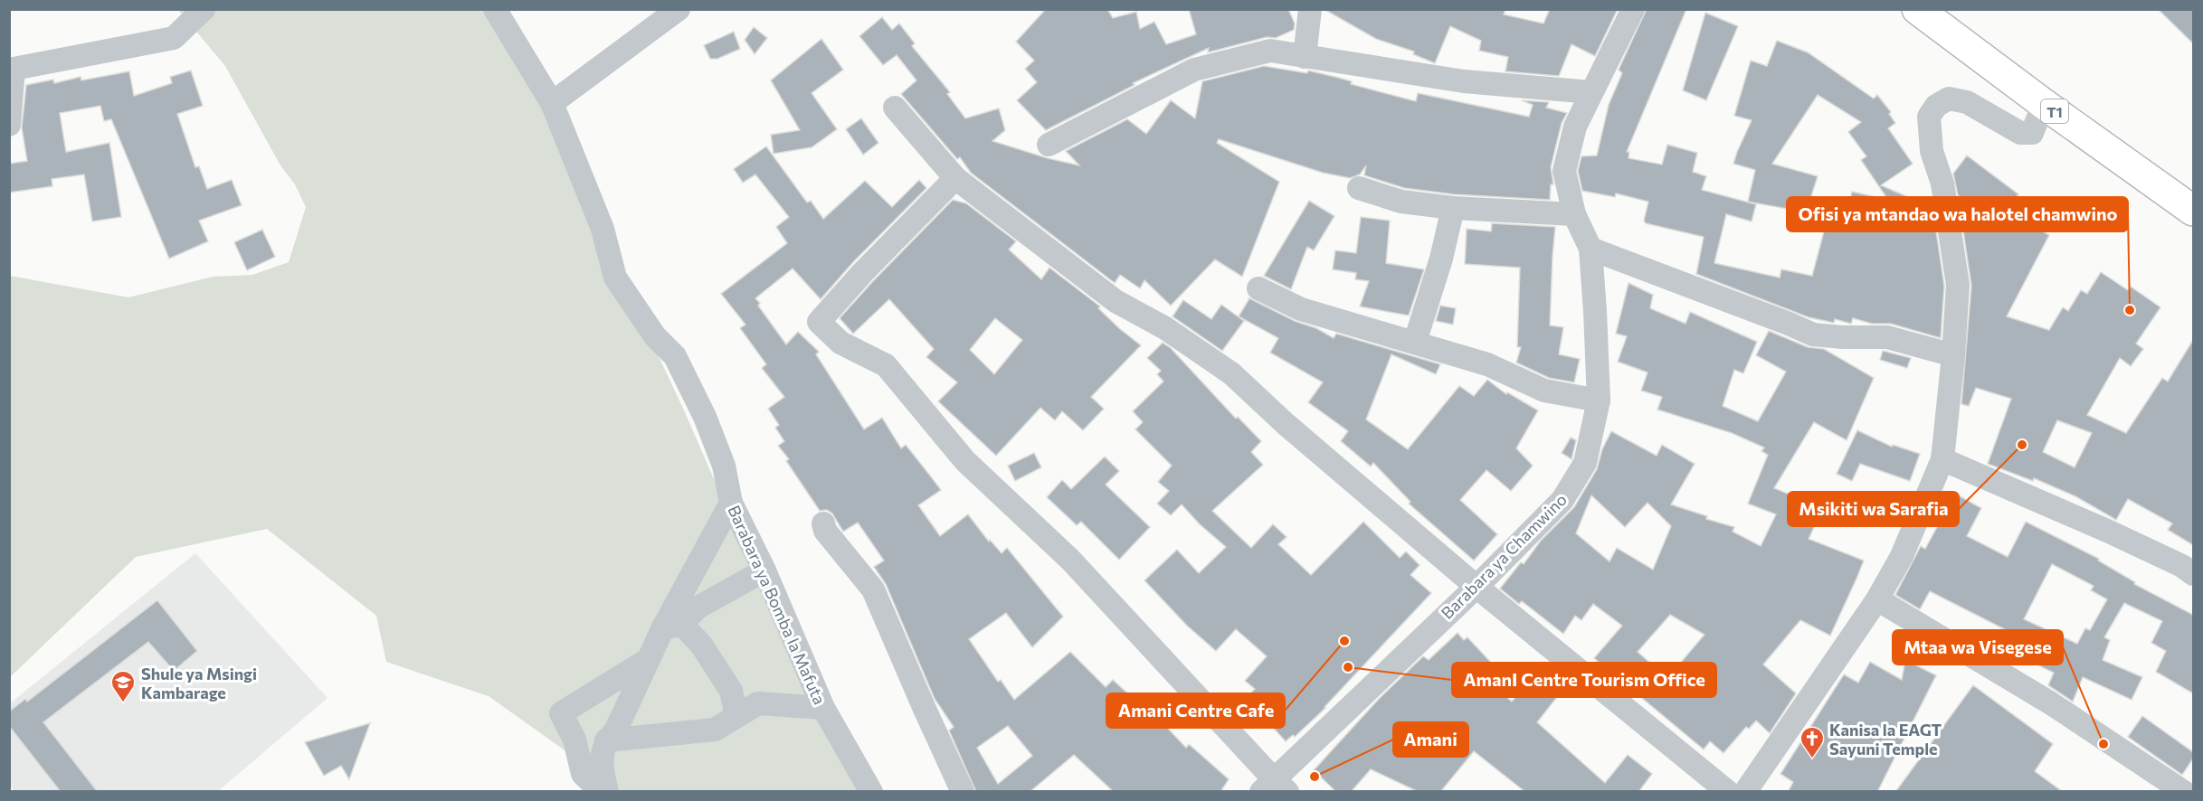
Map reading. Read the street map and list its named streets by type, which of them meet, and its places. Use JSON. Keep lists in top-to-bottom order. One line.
{"streets":{"highway":["T1"],"street":["Barabara ya Chamwino","Barabara ya Bomba la Mafuta"]},"places":{"other":["Ofisi ya mtandao wa halotel chamwino","Msikiti wa Sarafia","Amani Centre Cafe","AmanI Centre Tourism Office","Mtaa wa Visegese","Amani"],"school or university":["Shule ya Msingi Kambarage"],"church":["Kanisa la EAGT Sayuni Temple"]}}
